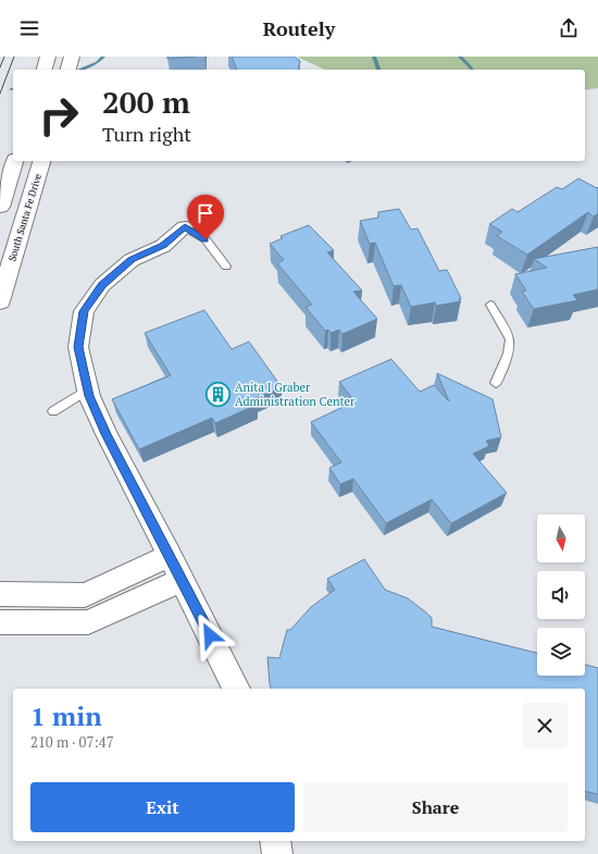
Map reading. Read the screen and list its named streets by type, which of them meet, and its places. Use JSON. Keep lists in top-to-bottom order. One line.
{"streets":{"highway":["South Santa Fe Drive"]},"places":{"building":["Anita I Graber Administration Center"]},"north":"bottom","page":{"header":"Routely","turn":["200 m","Turn right"],"heading":["1 min","210 m · 07:47"],"buttons":["Exit","Share"]}}
